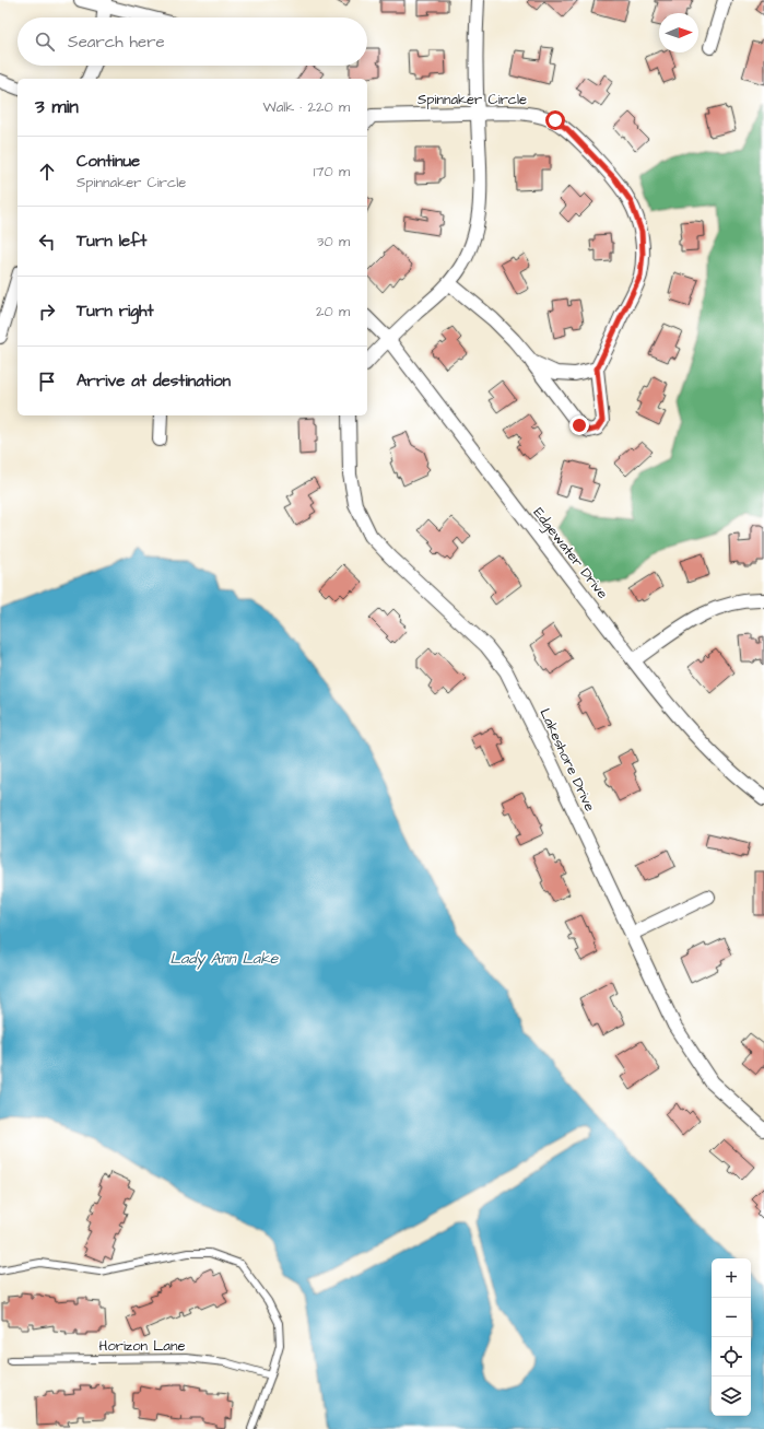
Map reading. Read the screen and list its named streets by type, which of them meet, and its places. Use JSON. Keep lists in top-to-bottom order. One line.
{"streets":{"street":["Spinnaker Circle","Edgewater Drive","Lakeshore Drive"],"lane":["Horizon Lane"]},"water":["Lady Ann Lake"],"north":"right","page":{"search":"Search here","heading":["3 min","Walk · 220 m"],"list":[["Continue","Spinnaker Circle","170 m"],["Turn left","30 m"],["Turn right","20 m"],"Arrive at destination"],"map_buttons":["+","−"]}}
